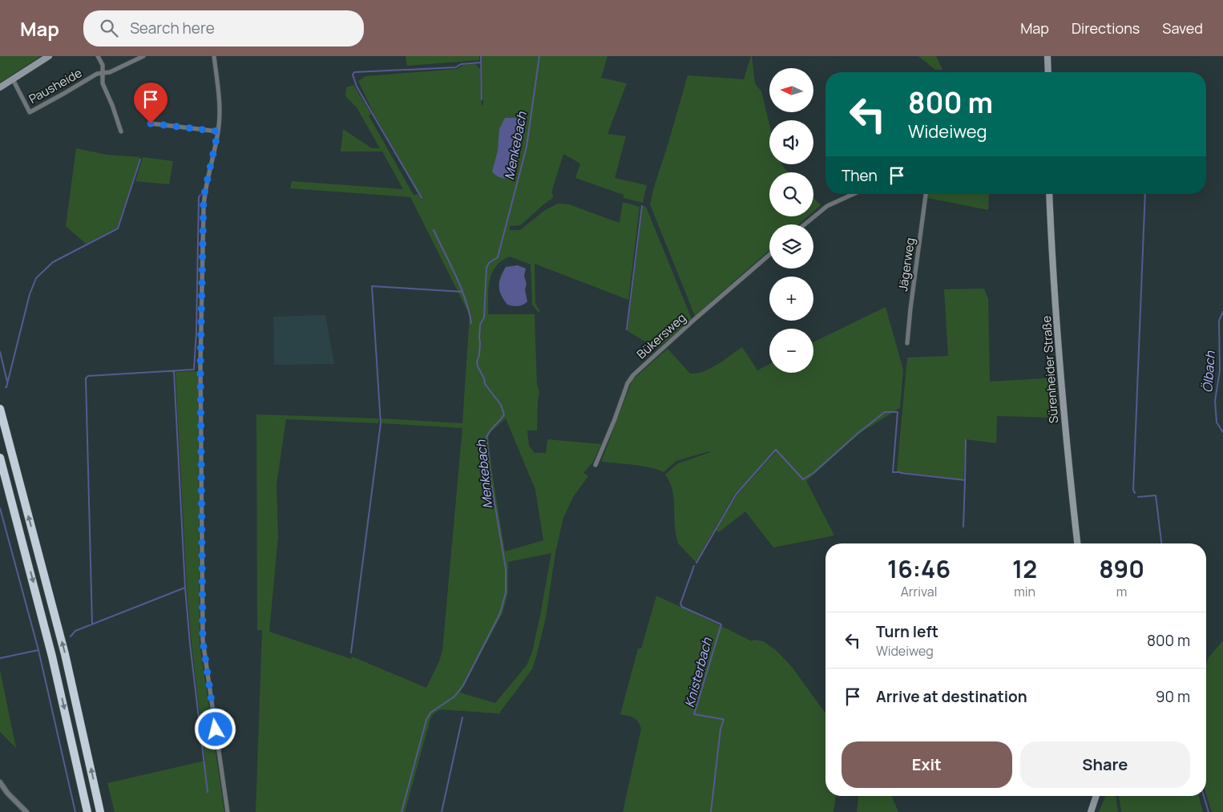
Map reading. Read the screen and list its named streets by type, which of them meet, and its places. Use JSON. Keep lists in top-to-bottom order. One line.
{"streets":{"main road":["Sürenheider Straße"],"street":["Pausheide","Jägerweg","Bükersweg"]},"water":["Menkebach","Ölbach","Knisterbach"],"north":"left","page":{"header":"Map","search":"Search here","nav":["Map","Directions","Saved"],"map_buttons":["+","−"],"turn":["800 m","Wideiweg"],"then":"Then","eta":["16:46","Arrival","12","min","890","m"],"list":[{"name":"Turn left","note":"Wideiweg","value":"800 m"},{"name":"Arrive at destination","value":"90 m"}],"buttons":["Exit","Share"]}}
